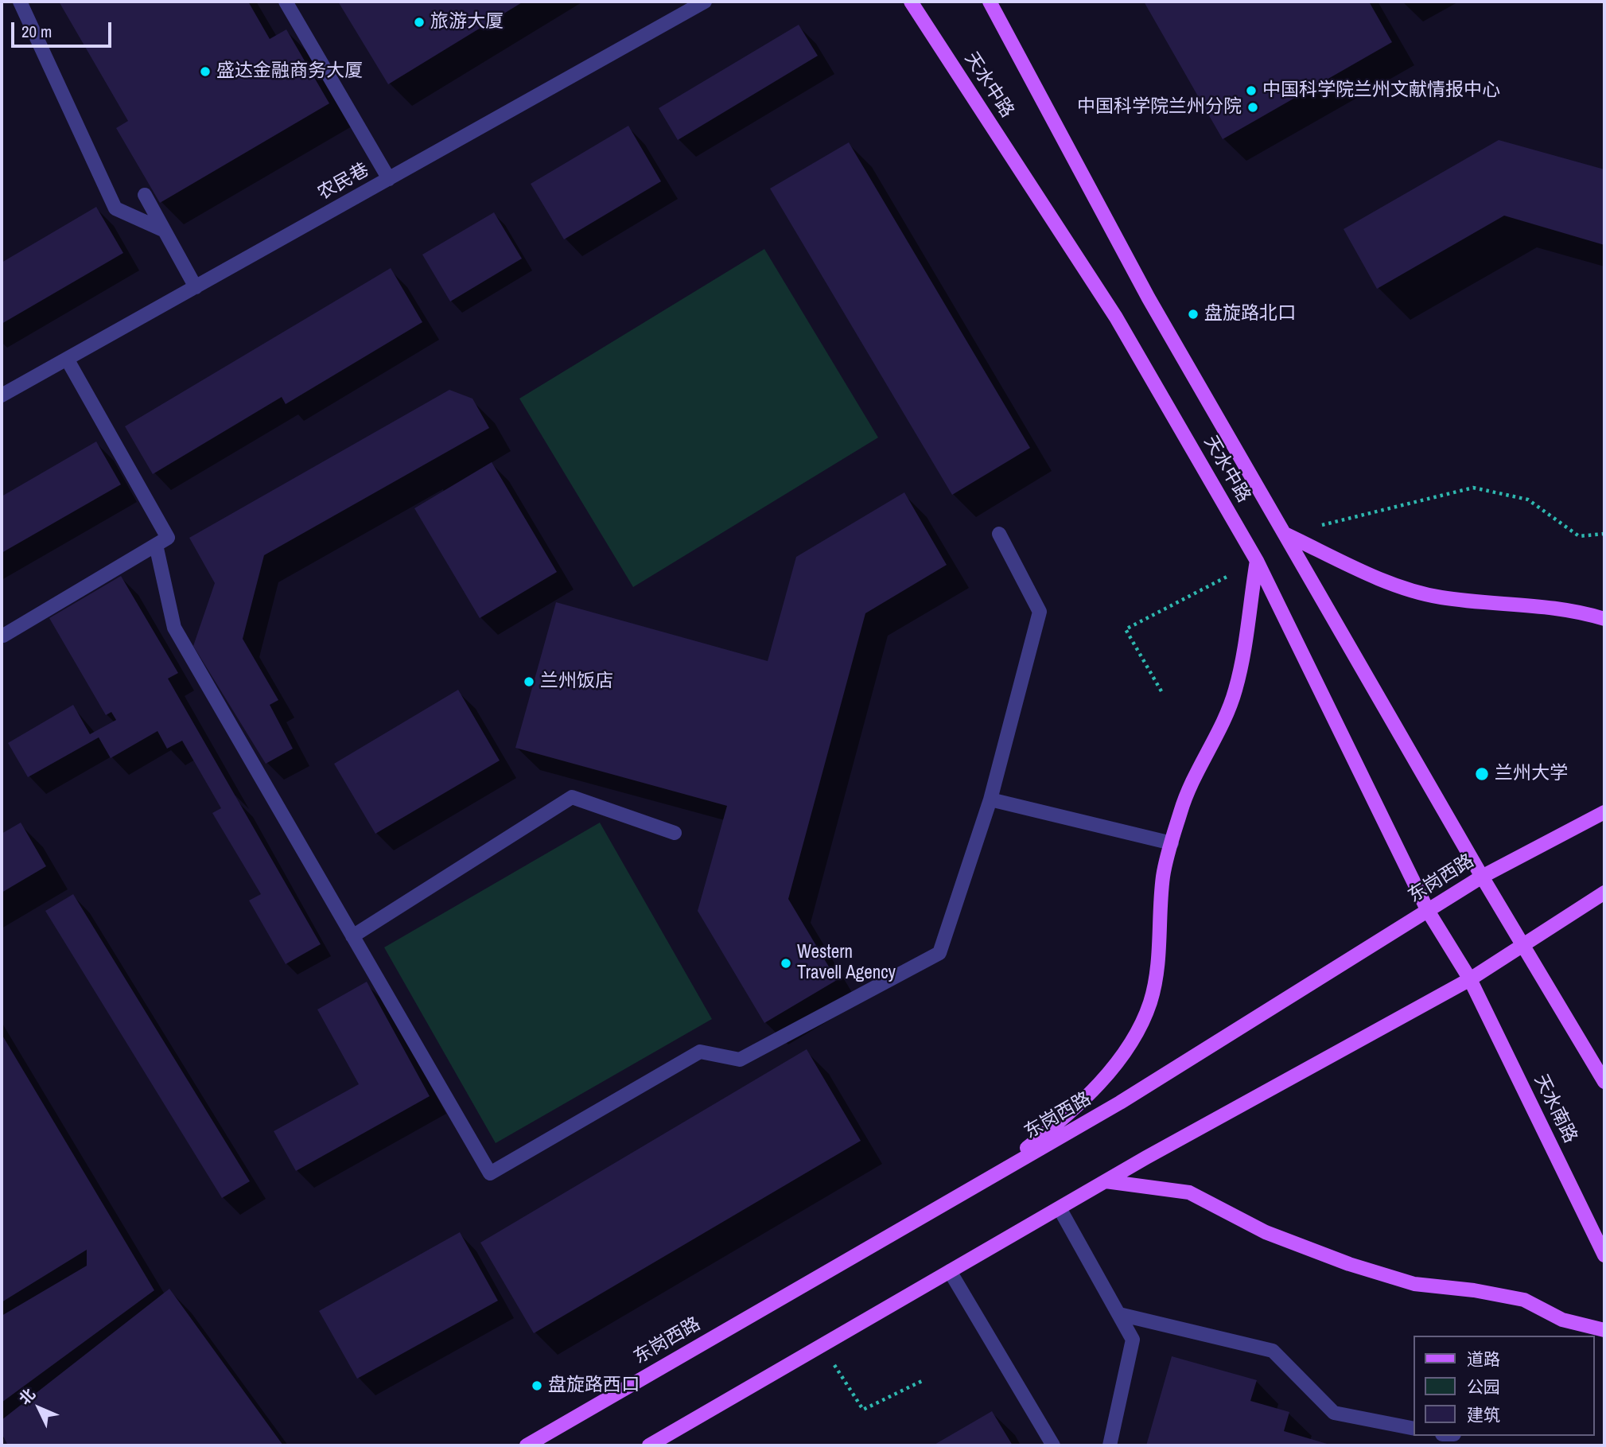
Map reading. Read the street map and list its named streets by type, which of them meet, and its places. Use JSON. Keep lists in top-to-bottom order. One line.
{"streets":{"main road":["天水中路","东岗西路","天水南路"],"street":["农民巷"]},"crossings":[["天水中路","东岗西路"],["天水中路","天水南路"]],"places":["旅游大厦","盛达金融商务大厦","中国科学院兰州文献情报中心","中国科学院兰州分院","盘旋路北口","兰州饭店","兰州大学","Western Travell Agency","盘旋路西口"],"legend":["道路","公园","建筑"],"scale_bar":"20 m","north":"top left"}
